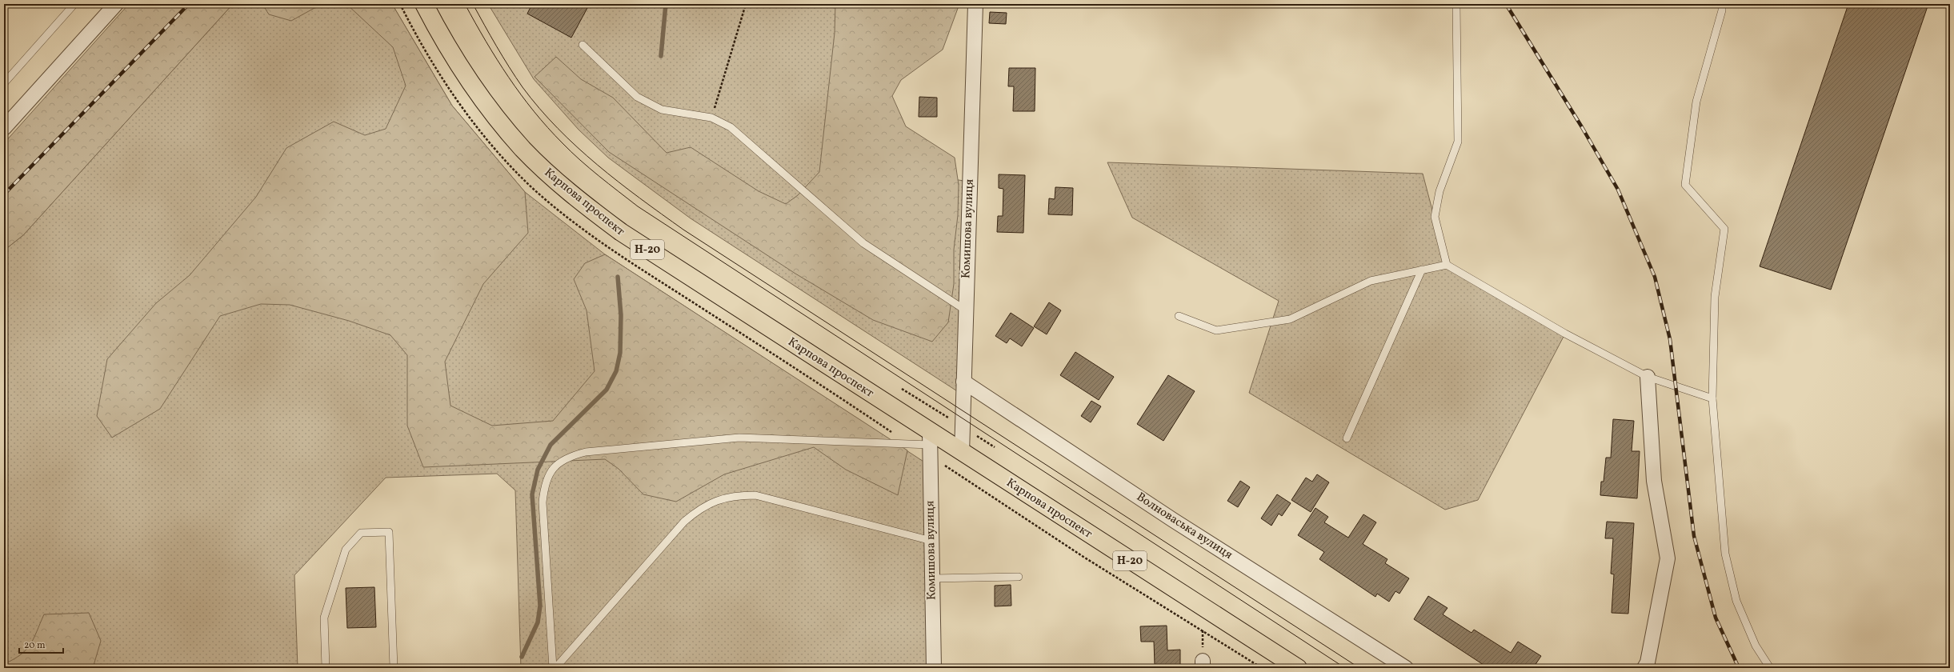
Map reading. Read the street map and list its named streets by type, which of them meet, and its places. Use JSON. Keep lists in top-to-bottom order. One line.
{"streets":{"main road":["Карпова проспект","Н-20"],"street":["Комишова вулиця","Волноваська вулиця"]},"crossings":[["Карпова проспект","Комишова вулиця"],["Комишова вулиця","Волноваська вулиця"]],"scale_bar":"20 m"}
